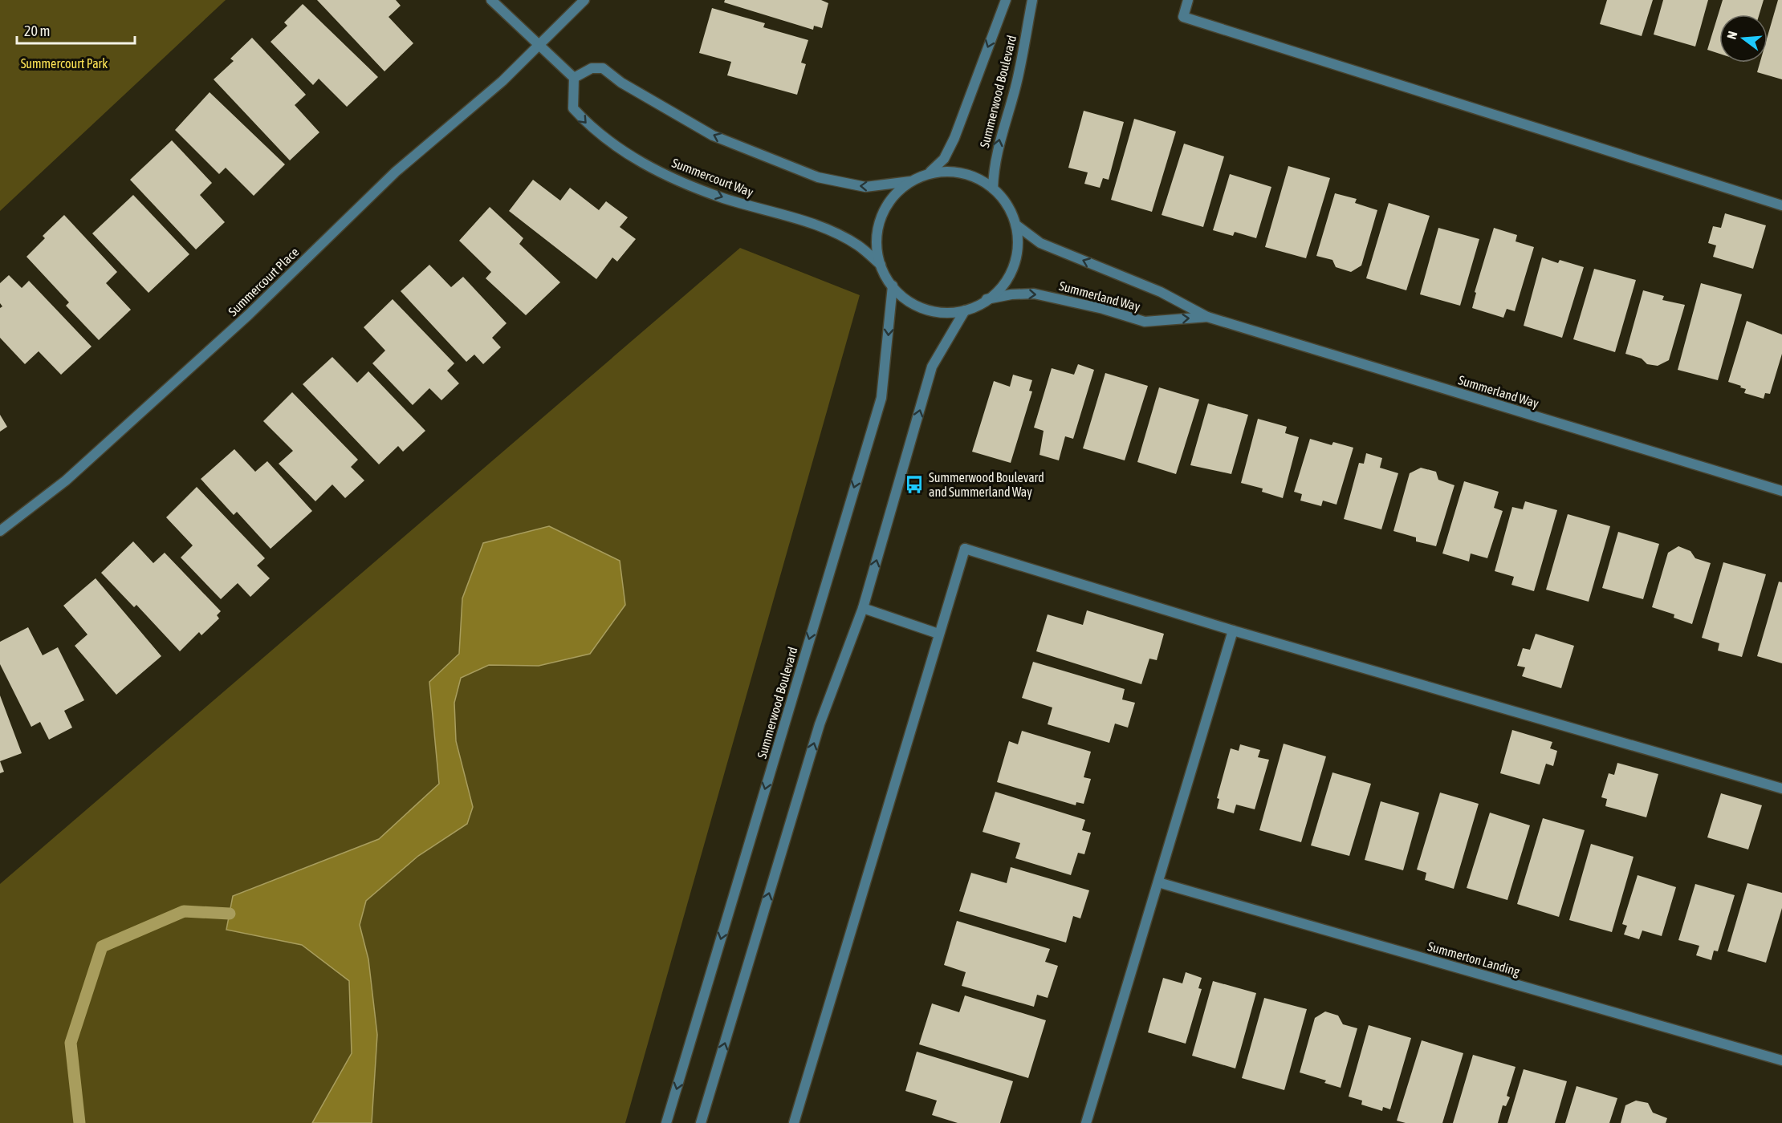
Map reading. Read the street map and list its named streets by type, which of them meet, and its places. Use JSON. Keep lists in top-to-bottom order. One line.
{"streets":{"street":["Summerwood Boulevard","Summercourt Way","Summercourt Place","Summerland Way","Summerton Landing"]},"crossings":[["Summerwood Boulevard","Summercourt Way"],["Summerwood Boulevard","Summerland Way"],["Summercourt Way","Summerland Way"]],"parks":["Summercourt Park"],"places":{"bus stop":["Summerwood Boulevard and Summerland Way"]},"scale_bar":"20 m","north":"left"}
